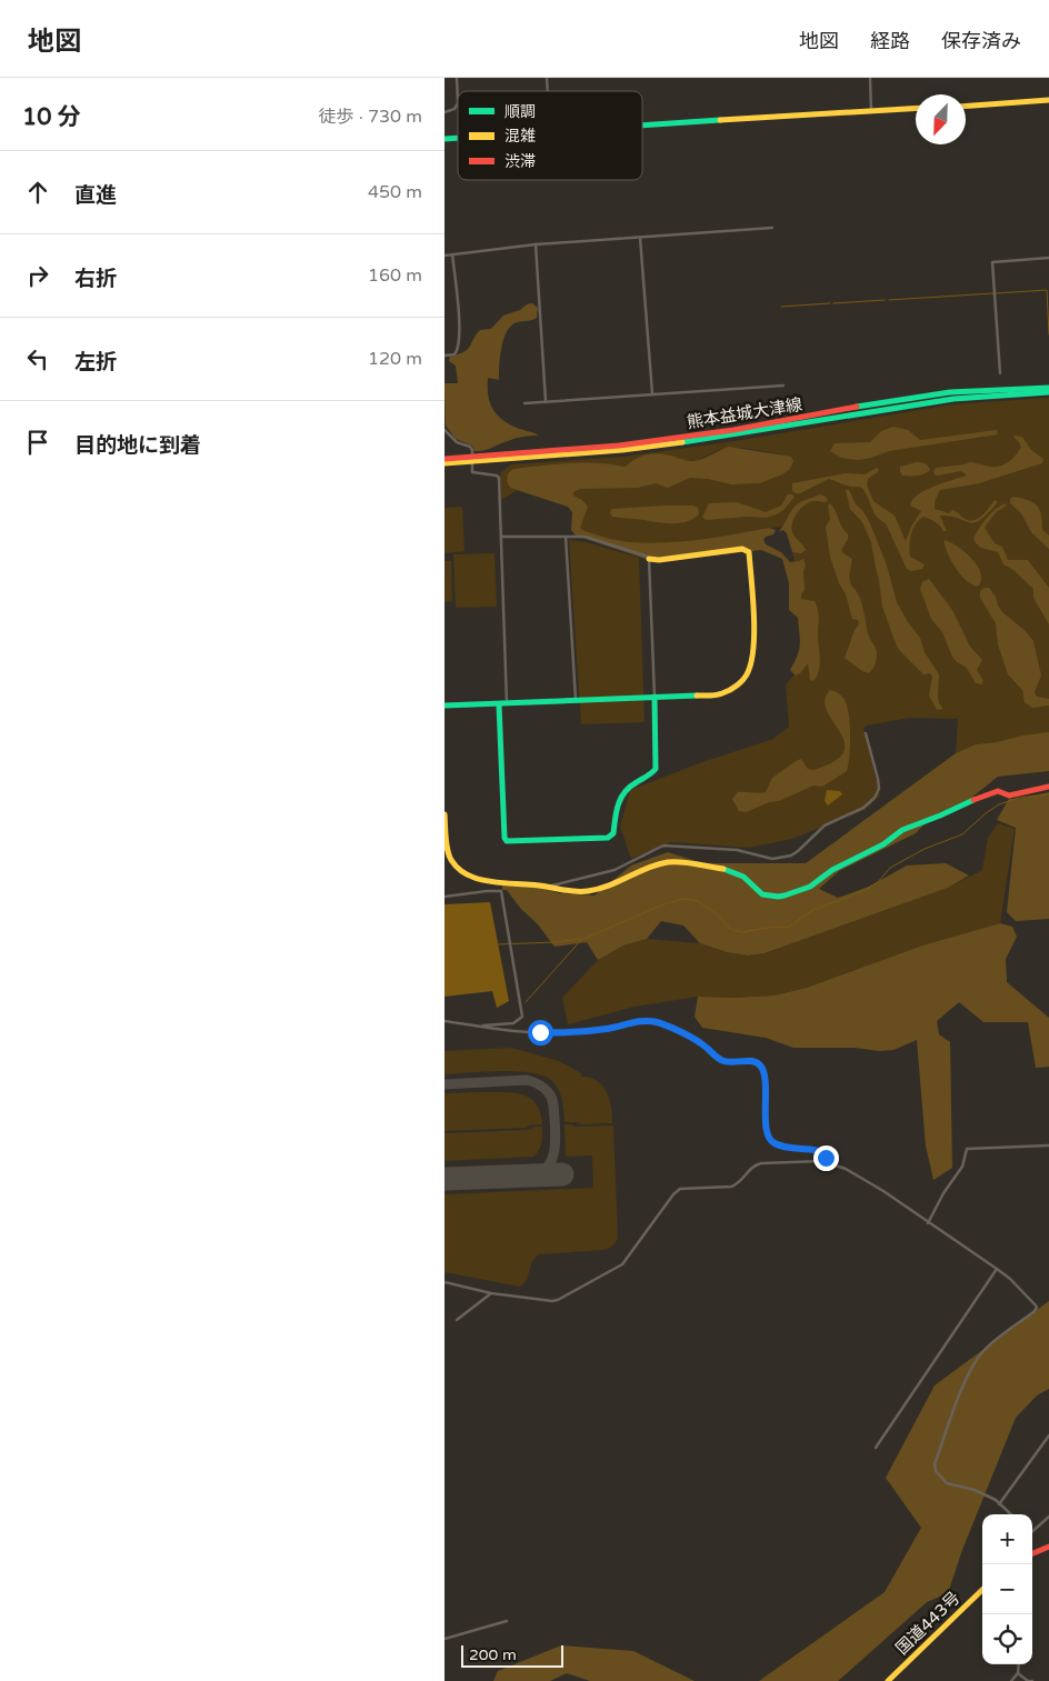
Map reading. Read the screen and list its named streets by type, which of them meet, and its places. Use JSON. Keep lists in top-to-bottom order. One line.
{"streets":{"main road":["熊本益城大津線","国道443号"]},"legend":["順調","混雑","渋滞"],"scale_bar":"200 m","north":"bottom left","page":{"header":"地図","nav":["地図","経路","保存済み"],"heading":["10 分","徒歩 · 730 m"],"list":[["直進","450 m"],["右折","160 m"],["左折","120 m"],"目的地に到着"],"map_buttons":["+","−"],"scale":"200 m"}}
